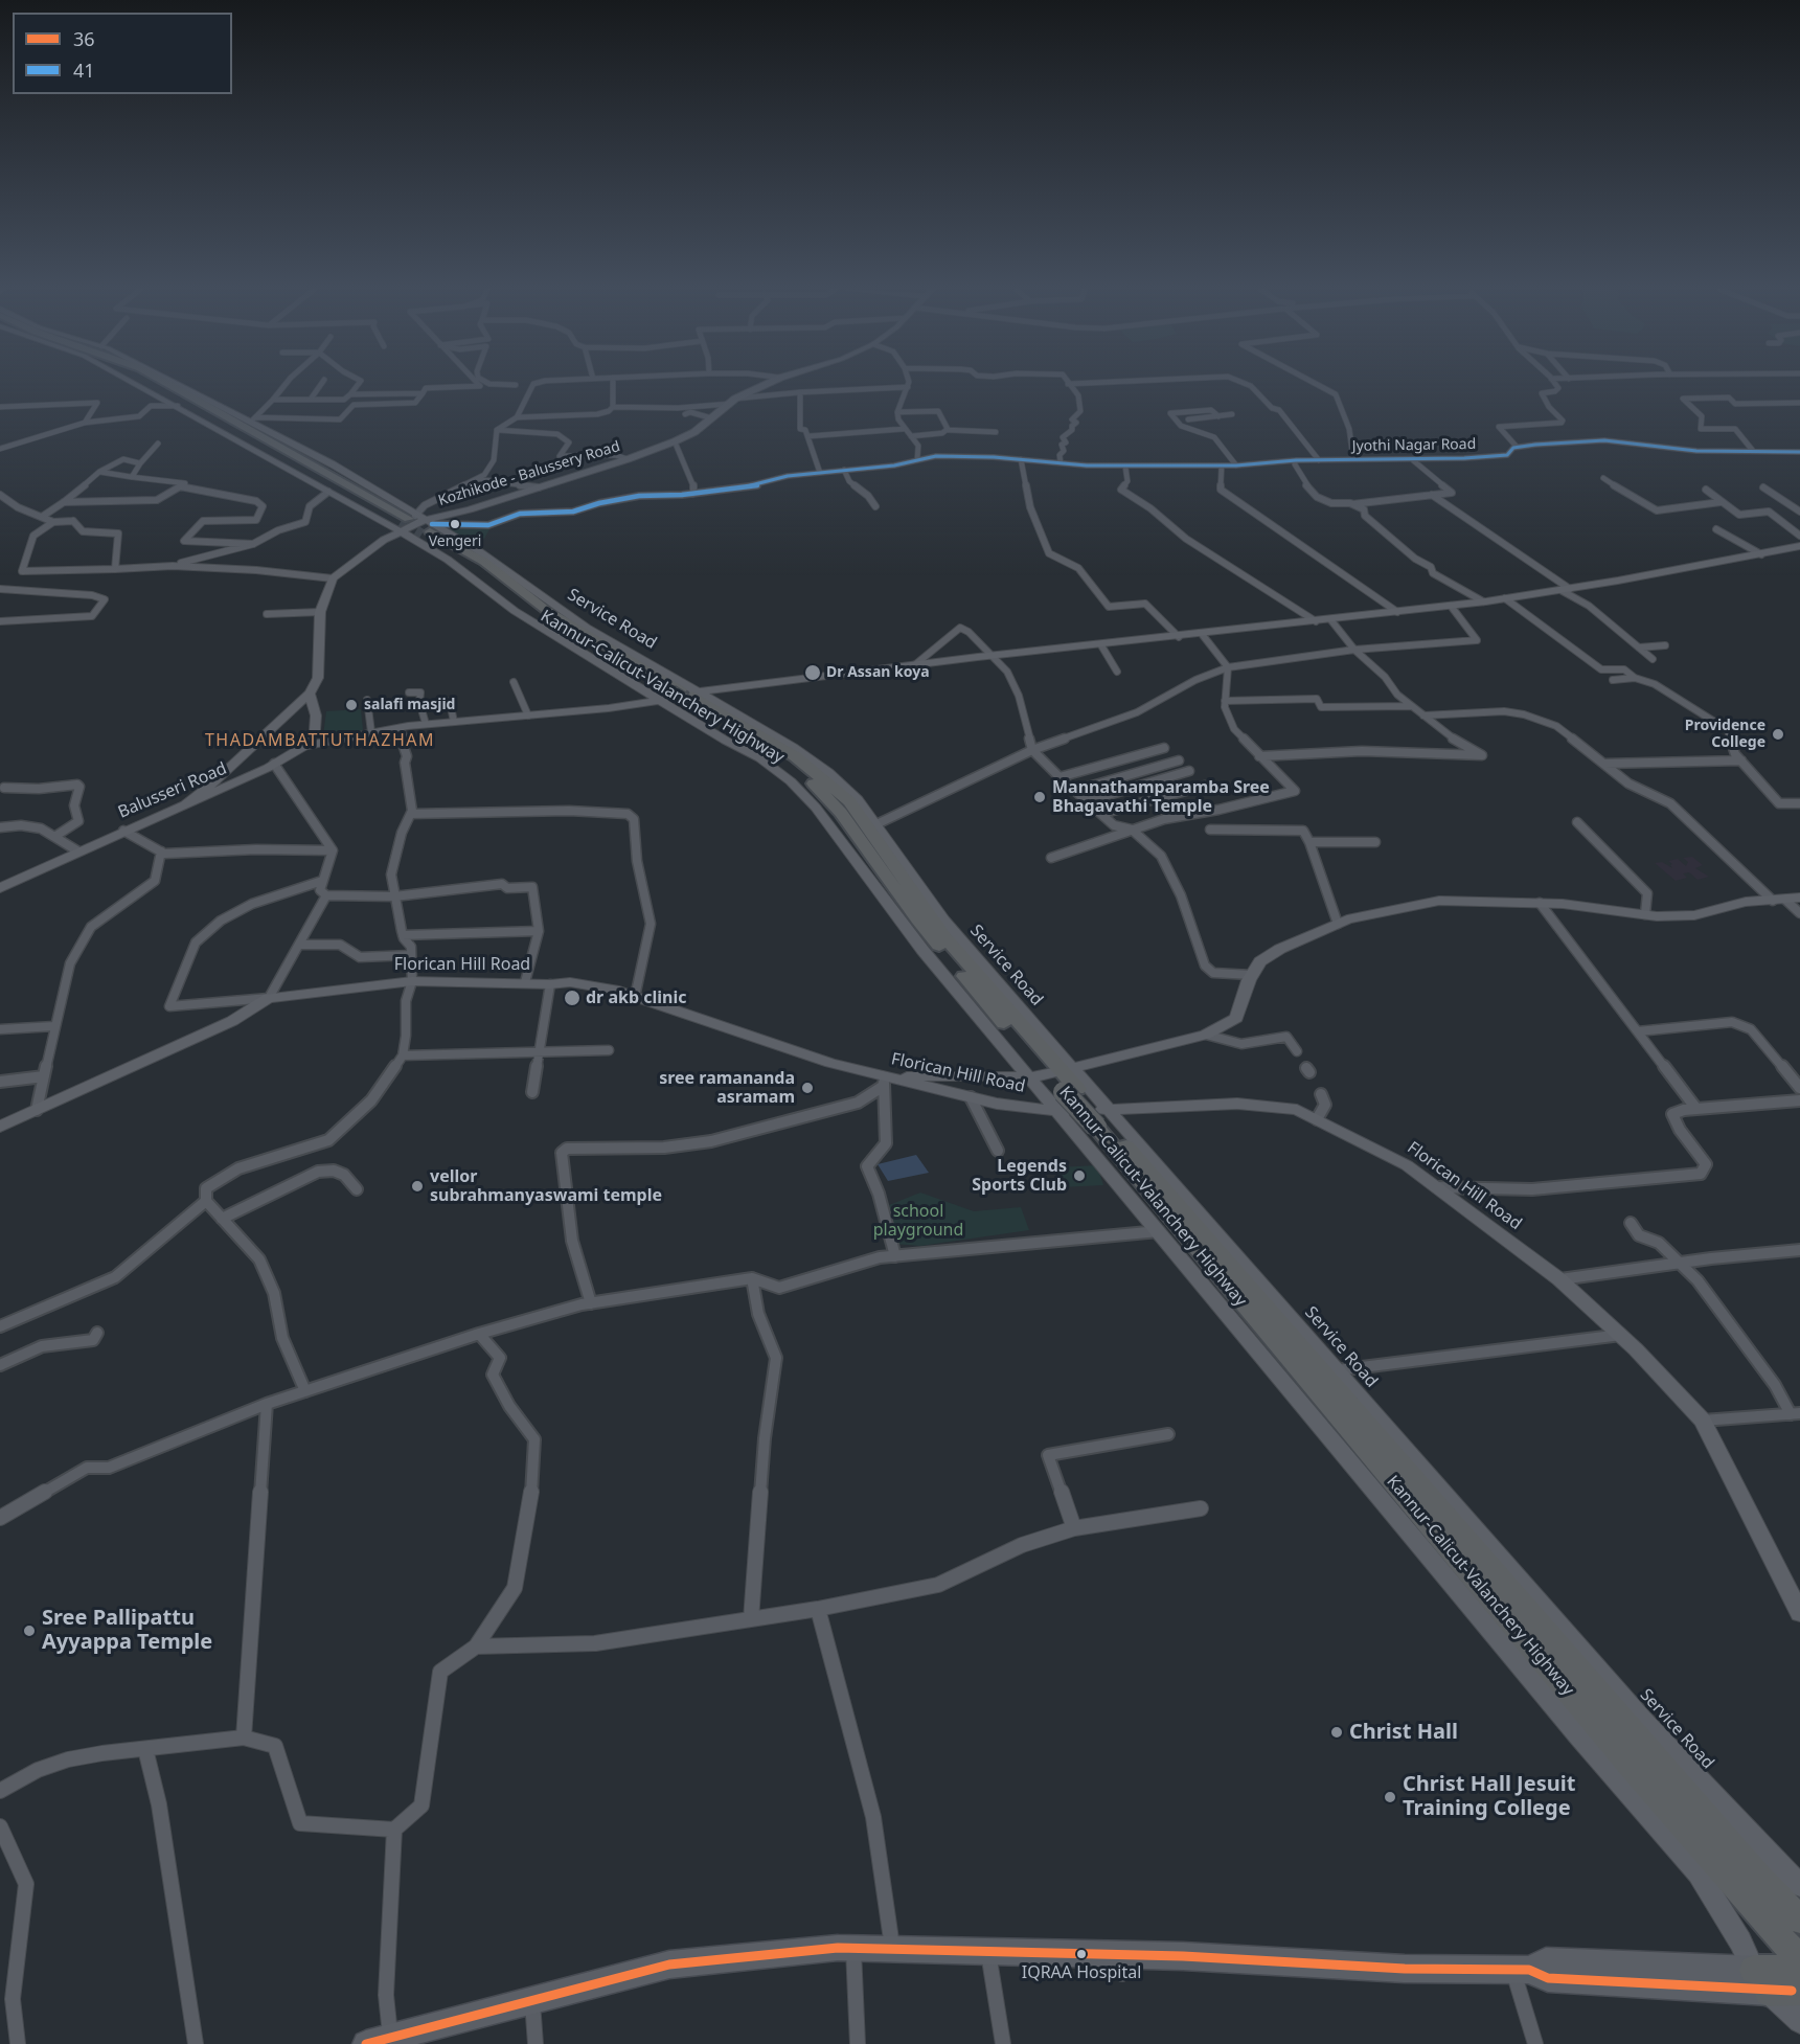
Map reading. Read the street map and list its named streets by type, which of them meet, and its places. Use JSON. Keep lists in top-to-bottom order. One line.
{"streets":{"highway":["Kannur-Calicut-Valanchery Highway"],"street":["Jyothi Nagar Road","Kozhikode - Balussery Road","Service Road","Balusseri Road","Florican Hill Road"]},"crossings":[["Jyothi Nagar Road","Kozhikode - Balussery Road"],["Jyothi Nagar Road","Service Road"],["Kozhikode - Balussery Road","Service Road"],["Service Road","Kannur-Calicut-Valanchery Highway"],["Service Road","Balusseri Road"],["Service Road","Florican Hill Road"],["Kannur-Calicut-Valanchery Highway","Balusseri Road"],["Kannur-Calicut-Valanchery Highway","Florican Hill Road"]],"districts":["THADAMBATTUTHAZHAM"],"parks":["school playground"],"places":["Vengeri","Dr Assan koya","salafi masjid","Providence College","Mannathamparamba Sree Bhagavathi Temple","dr akb clinic","sree ramananda asramam","Legends Sports Club","vellor subrahmanyaswami temple","Sree Pallipattu Ayyappa Temple","Christ Hall","Christ Hall Jesuit Training College","IQRAA Hospital"],"lines":["transit line 41","transit line 36"],"legend":["36","41"]}
